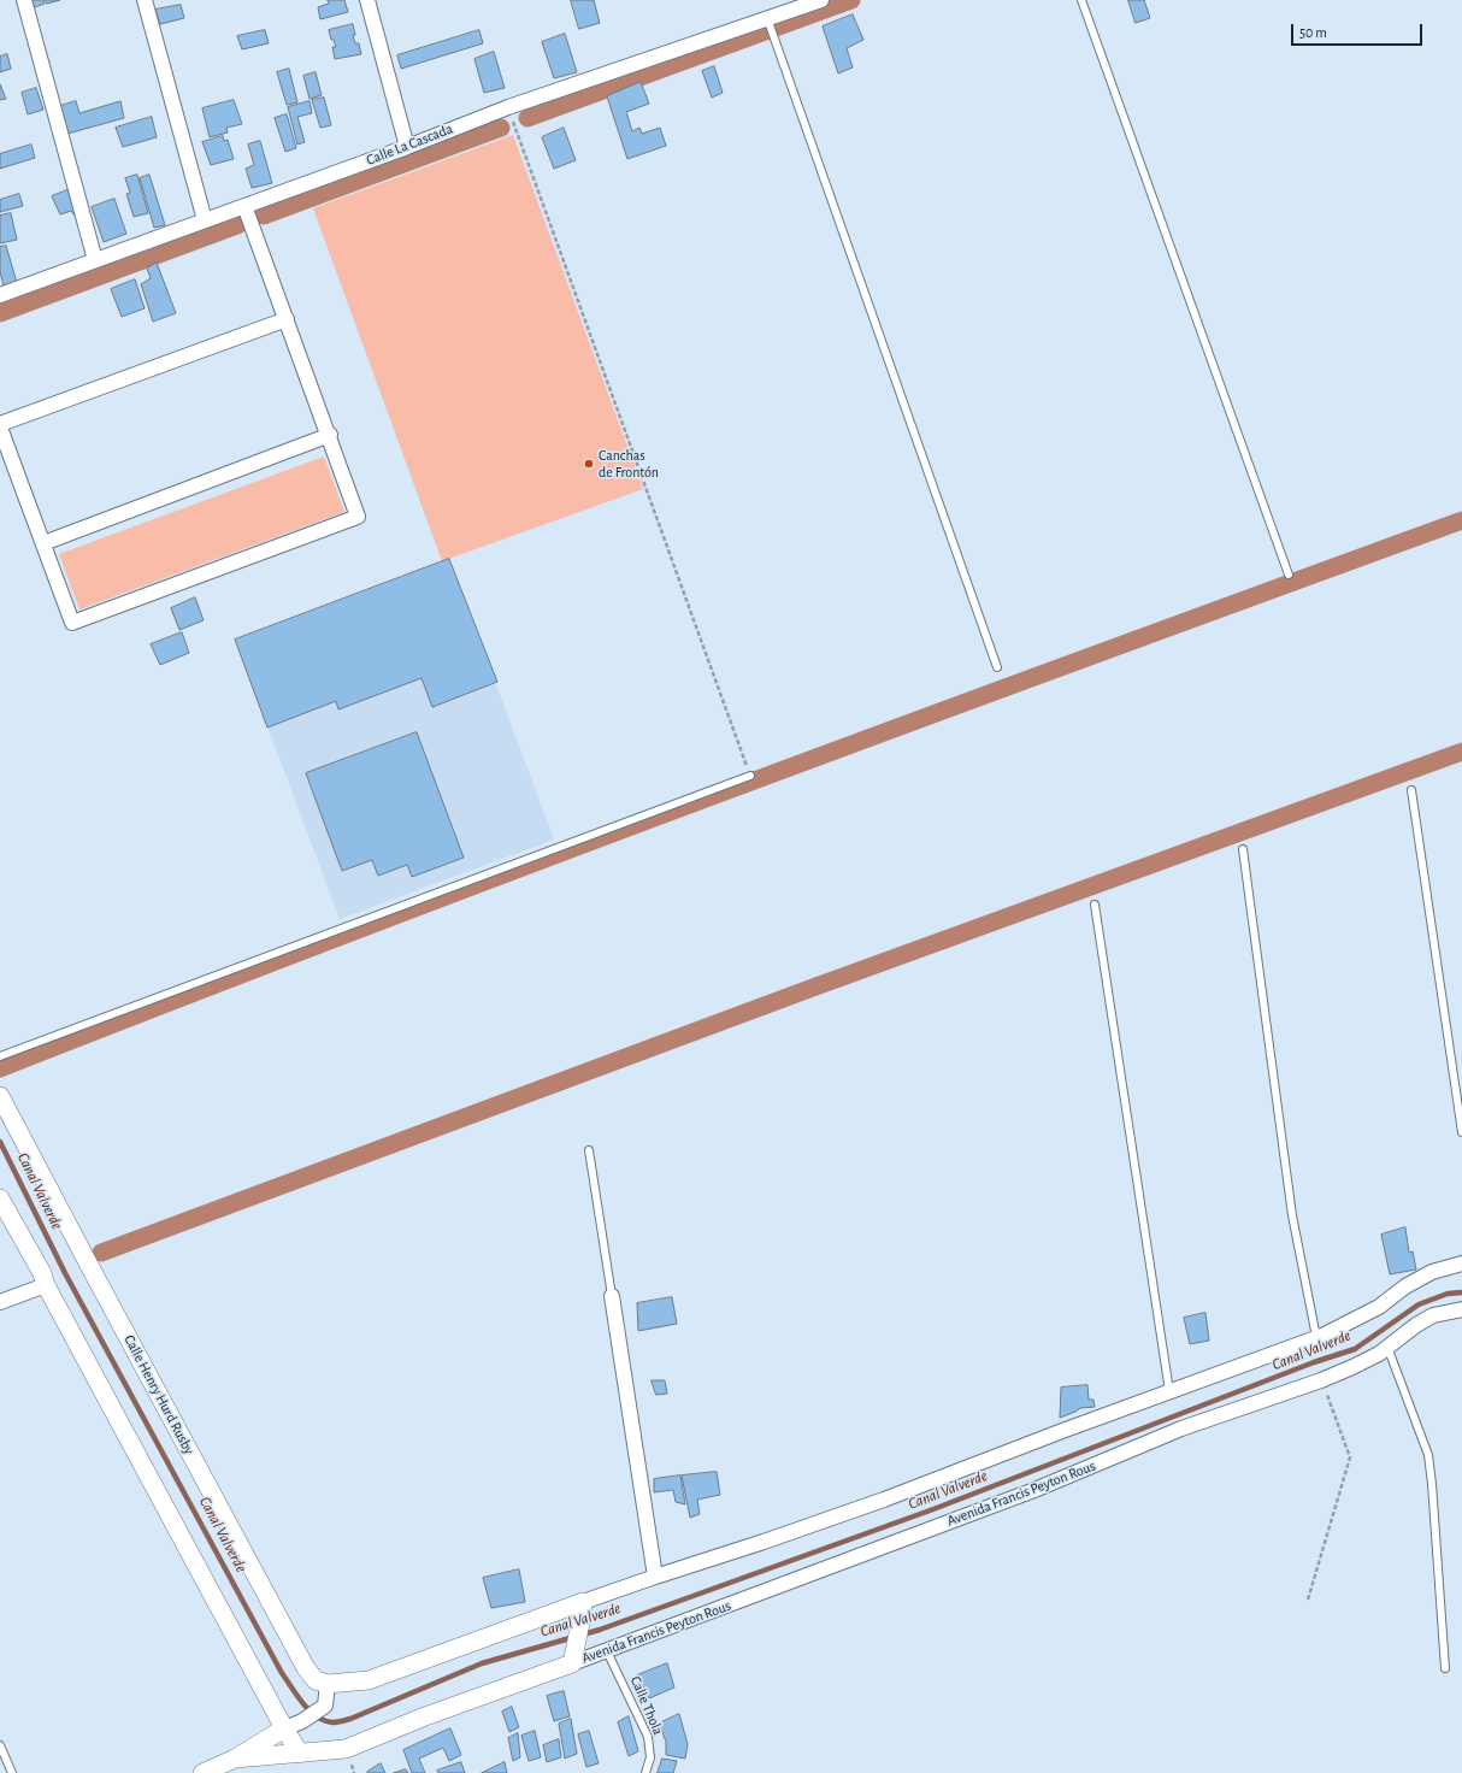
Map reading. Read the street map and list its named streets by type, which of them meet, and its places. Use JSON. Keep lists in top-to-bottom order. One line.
{"streets":{"street":["Calle La Cascada","Calle Henry Hurd Rusby","Avenida Francis Peyton Rous"],"lane":["Calle Thola"]},"crossings":[["Avenida Francis Peyton Rous","Calle Thola"]],"water":["Canal Valverde"],"places":["Canchas de Frontón"],"scale_bar":"50 m"}
